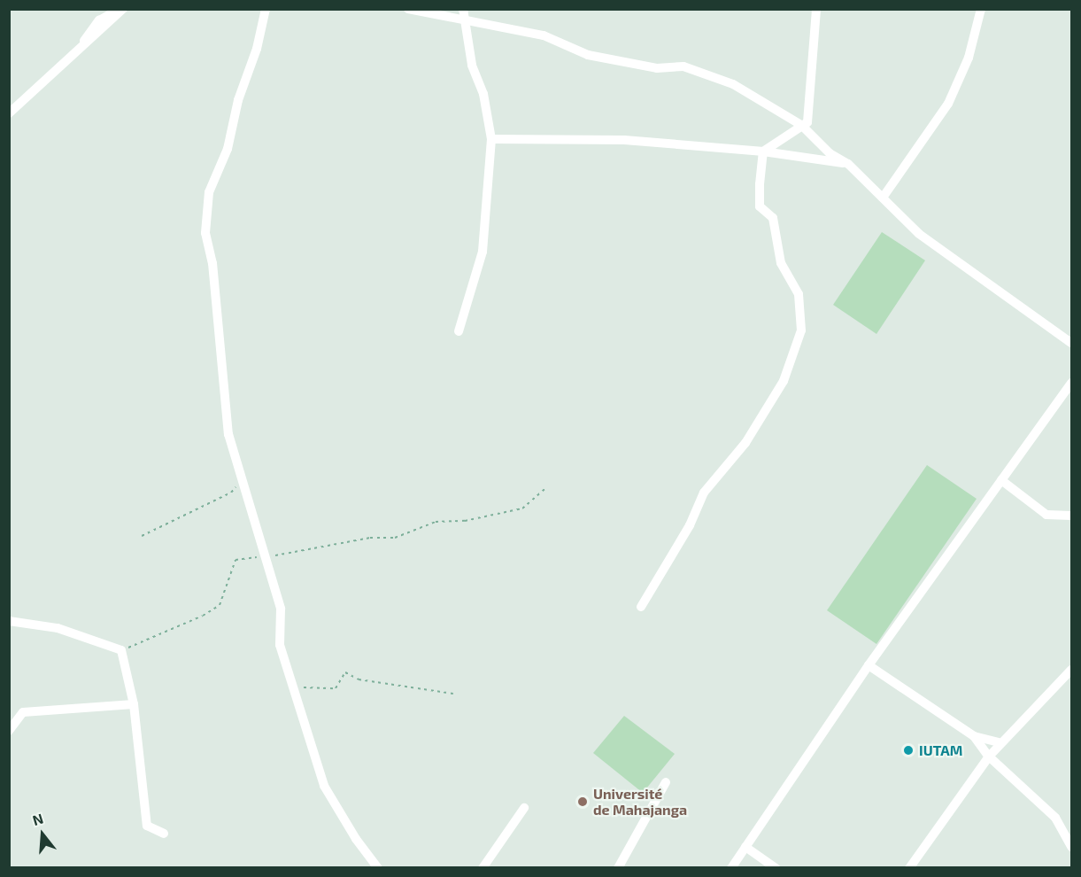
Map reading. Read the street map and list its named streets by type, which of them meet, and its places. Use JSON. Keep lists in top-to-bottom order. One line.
{"places":["IUTAM","Université de Mahajanga"],"north":"top"}
